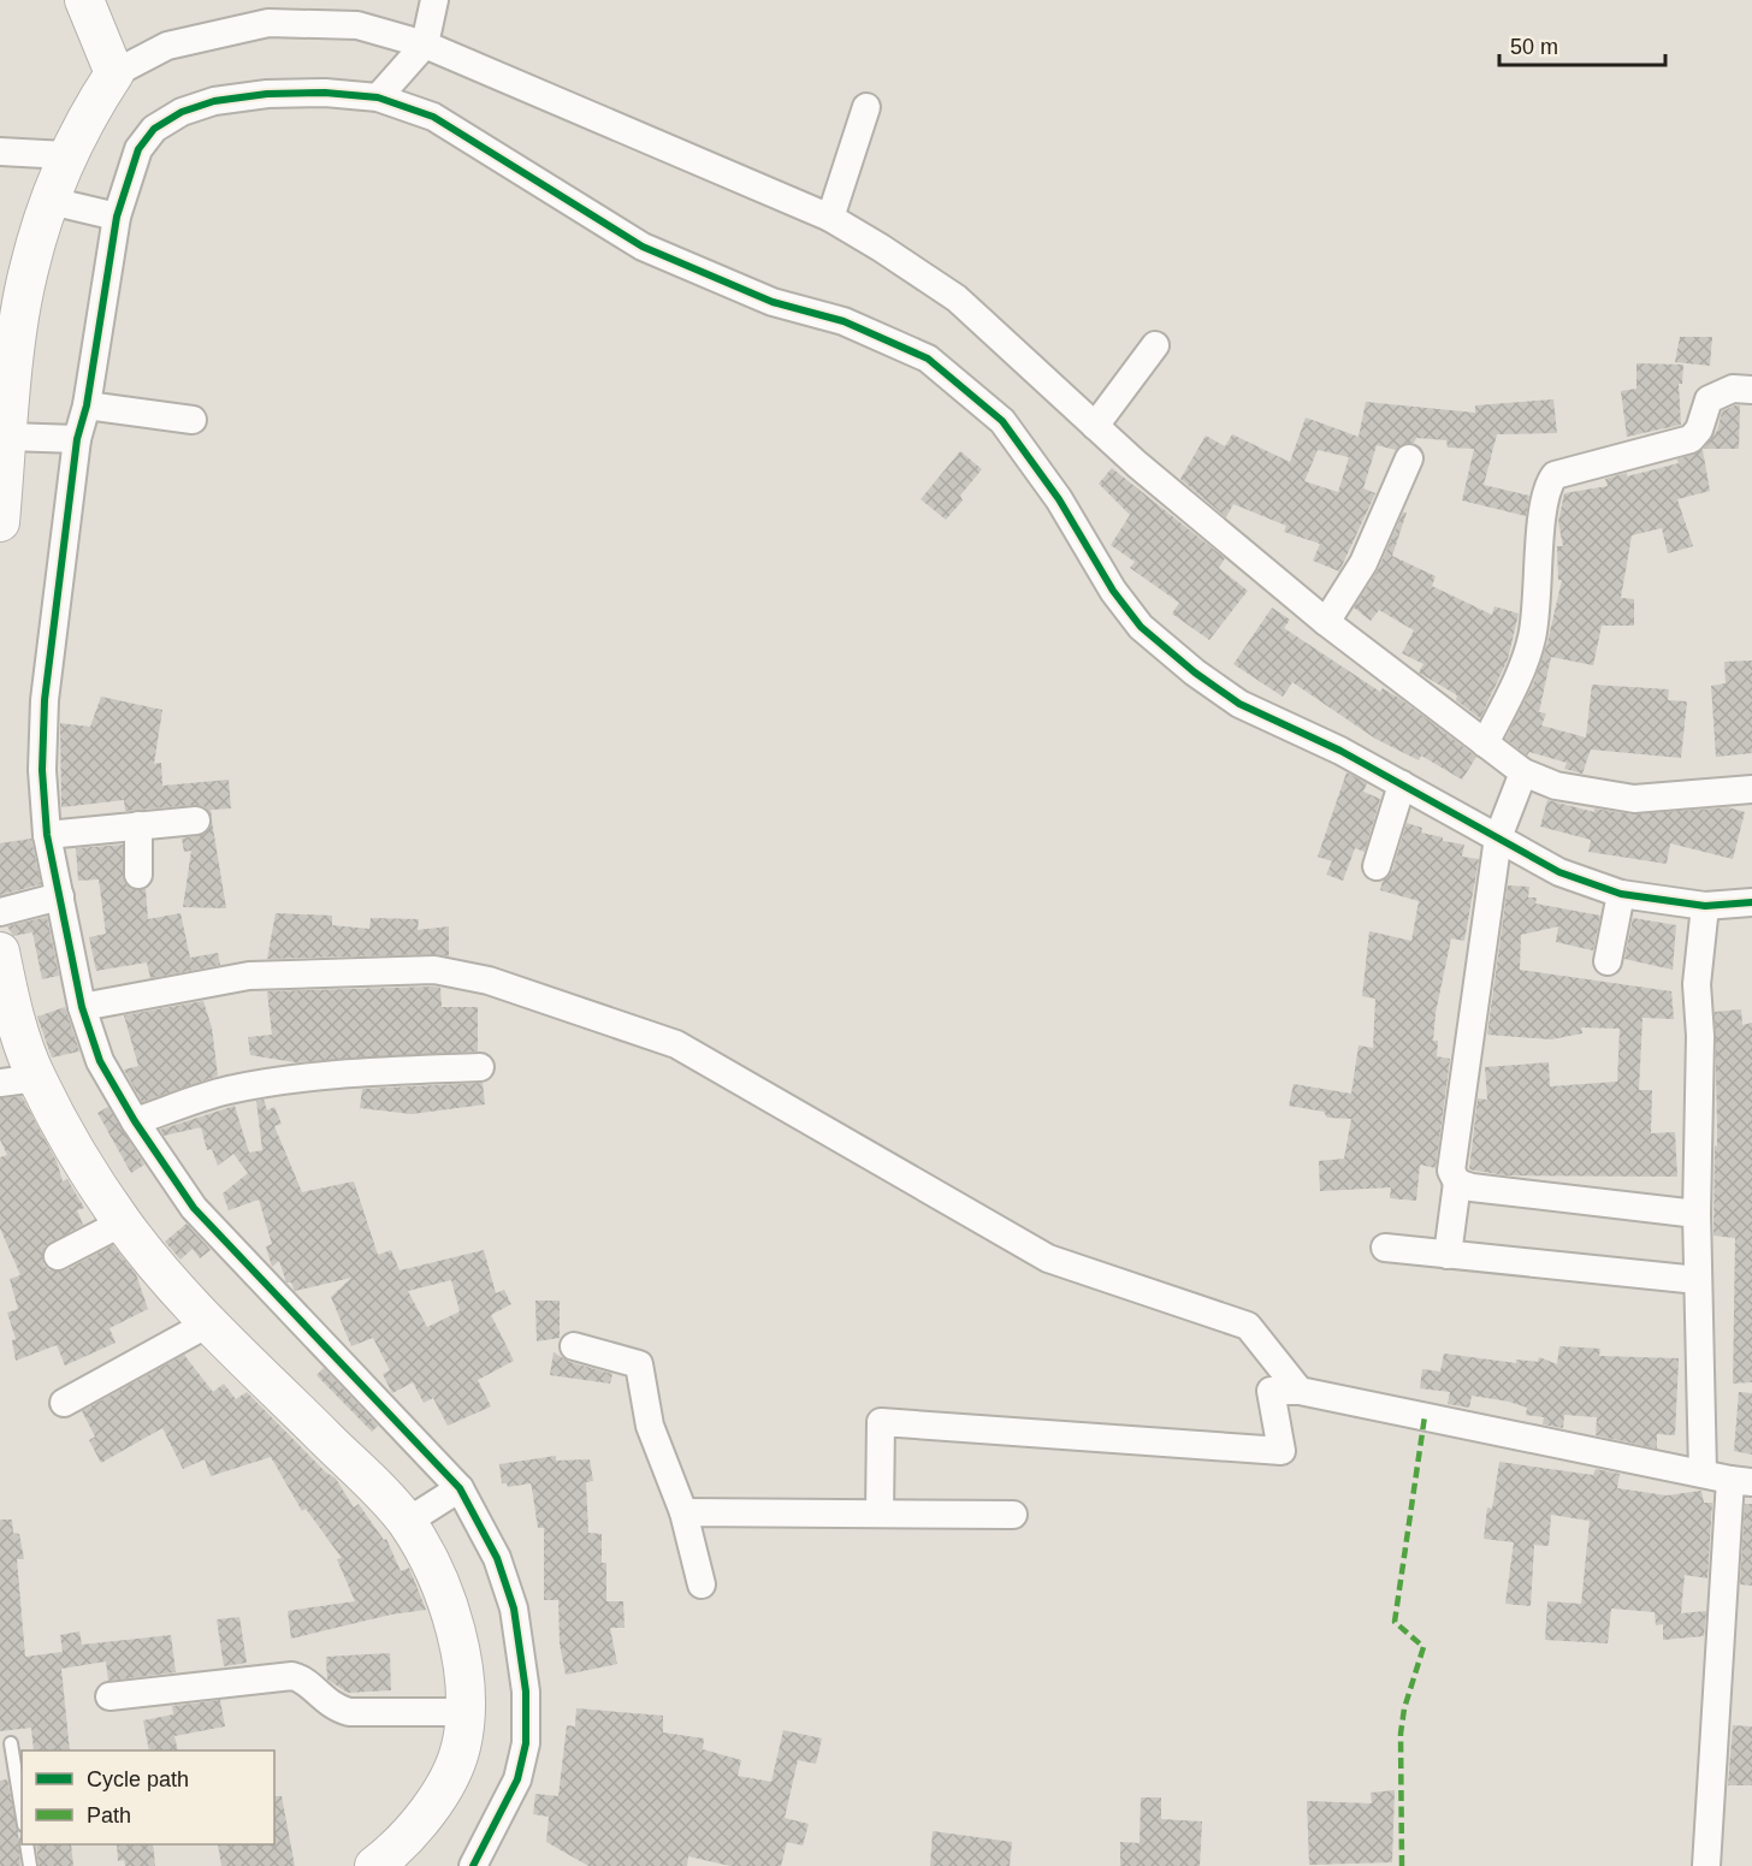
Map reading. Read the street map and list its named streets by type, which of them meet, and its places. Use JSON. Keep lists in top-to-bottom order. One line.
{"legend":["Cycle path","Path"],"scale_bar":"50 m"}
